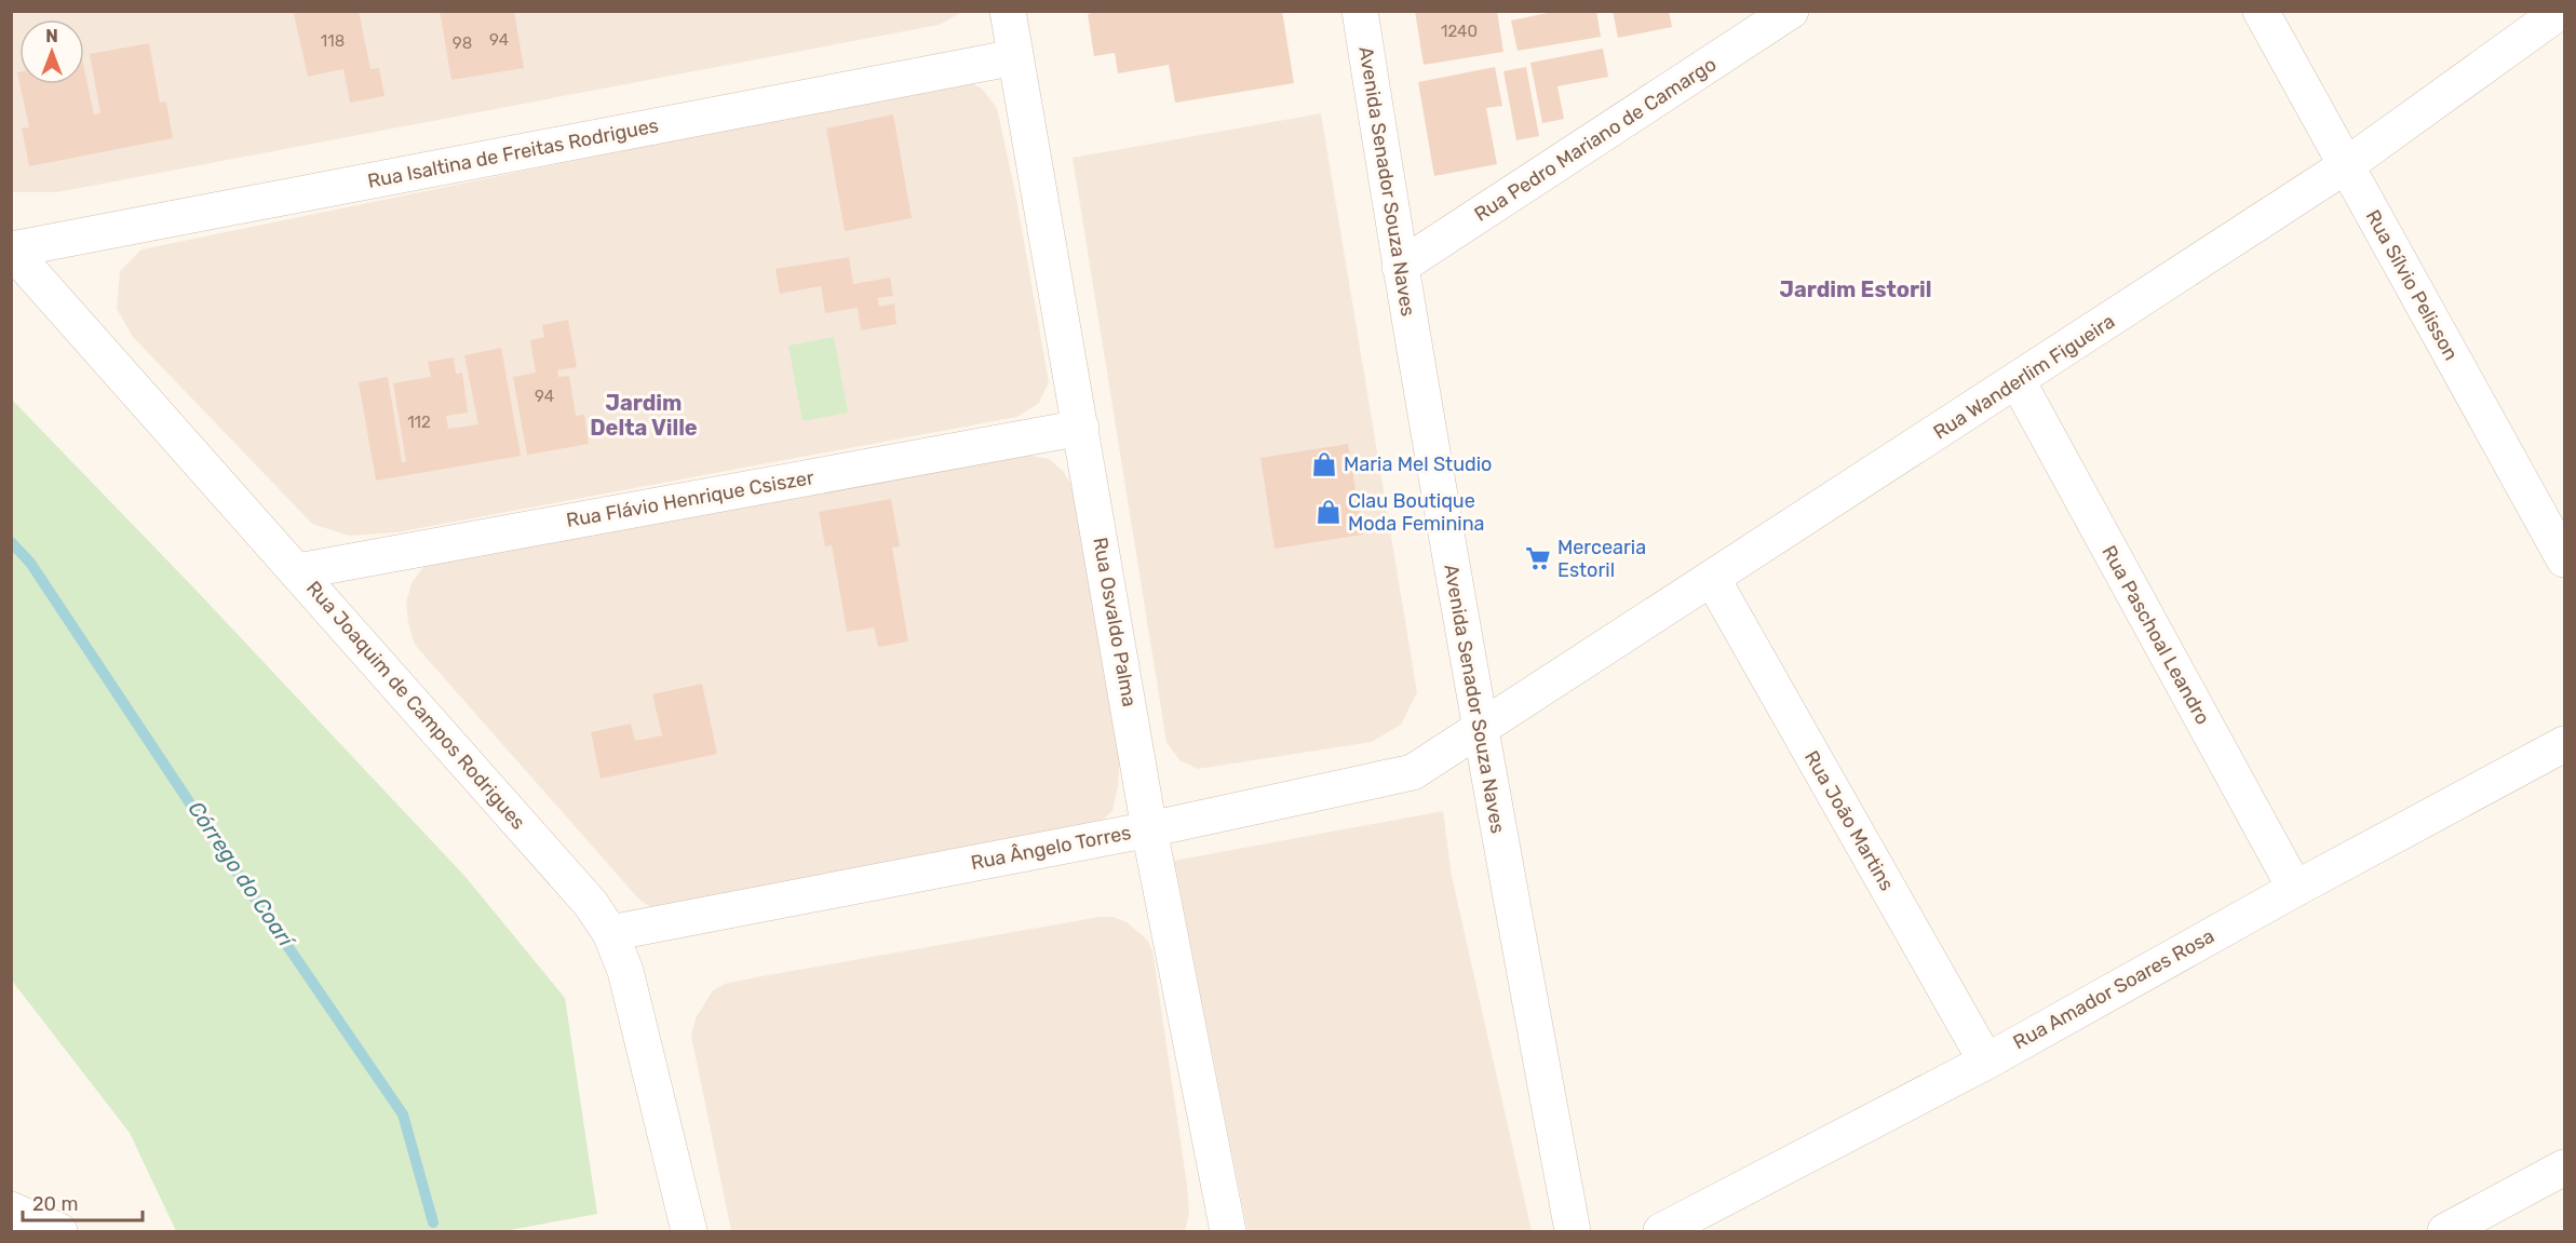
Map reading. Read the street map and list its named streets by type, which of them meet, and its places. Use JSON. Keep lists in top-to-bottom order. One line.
{"streets":{"street":["Rua Pedro Mariano de Camargo","Rua Isaltina de Freitas Rodrigues","Avenida Senador Souza Naves","Rua Sílvio Pelisson","Rua Wanderlim Figueira","Rua Flávio Henrique Csiszer","Rua Osvaldo Palma","Rua Paschoal Leandro","Rua Joaquim de Campos Rodrigues","Rua João Martins","Rua Ângelo Torres","Rua Amador Soares Rosa"]},"crossings":[["Rua Pedro Mariano de Camargo","Avenida Senador Souza Naves"],["Rua Isaltina de Freitas Rodrigues","Rua Osvaldo Palma"],["Rua Isaltina de Freitas Rodrigues","Rua Joaquim de Campos Rodrigues"],["Avenida Senador Souza Naves","Rua Wanderlim Figueira"],["Avenida Senador Souza Naves","Rua Ângelo Torres"],["Rua Sílvio Pelisson","Rua Wanderlim Figueira"],["Rua Wanderlim Figueira","Rua Paschoal Leandro"],["Rua Wanderlim Figueira","Rua João Martins"],["Rua Wanderlim Figueira","Rua Ângelo Torres"],["Rua Flávio Henrique Csiszer","Rua Osvaldo Palma"],["Rua Flávio Henrique Csiszer","Rua Joaquim de Campos Rodrigues"],["Rua Osvaldo Palma","Rua Ângelo Torres"],["Rua Paschoal Leandro","Rua Amador Soares Rosa"],["Rua Joaquim de Campos Rodrigues","Rua Ângelo Torres"],["Rua João Martins","Rua Amador Soares Rosa"]],"districts":["Jardim Estoril","Jardim Delta Ville"],"water":["Córrego do Coarí"],"places":{"shop":["Maria Mel Studio","Clau Boutique Moda Feminina"],"supermarket":["Mercearia Estoril"]},"house_numbers":["1240","94","118","98","94","112"],"scale_bar":"20 m","north":"top"}
